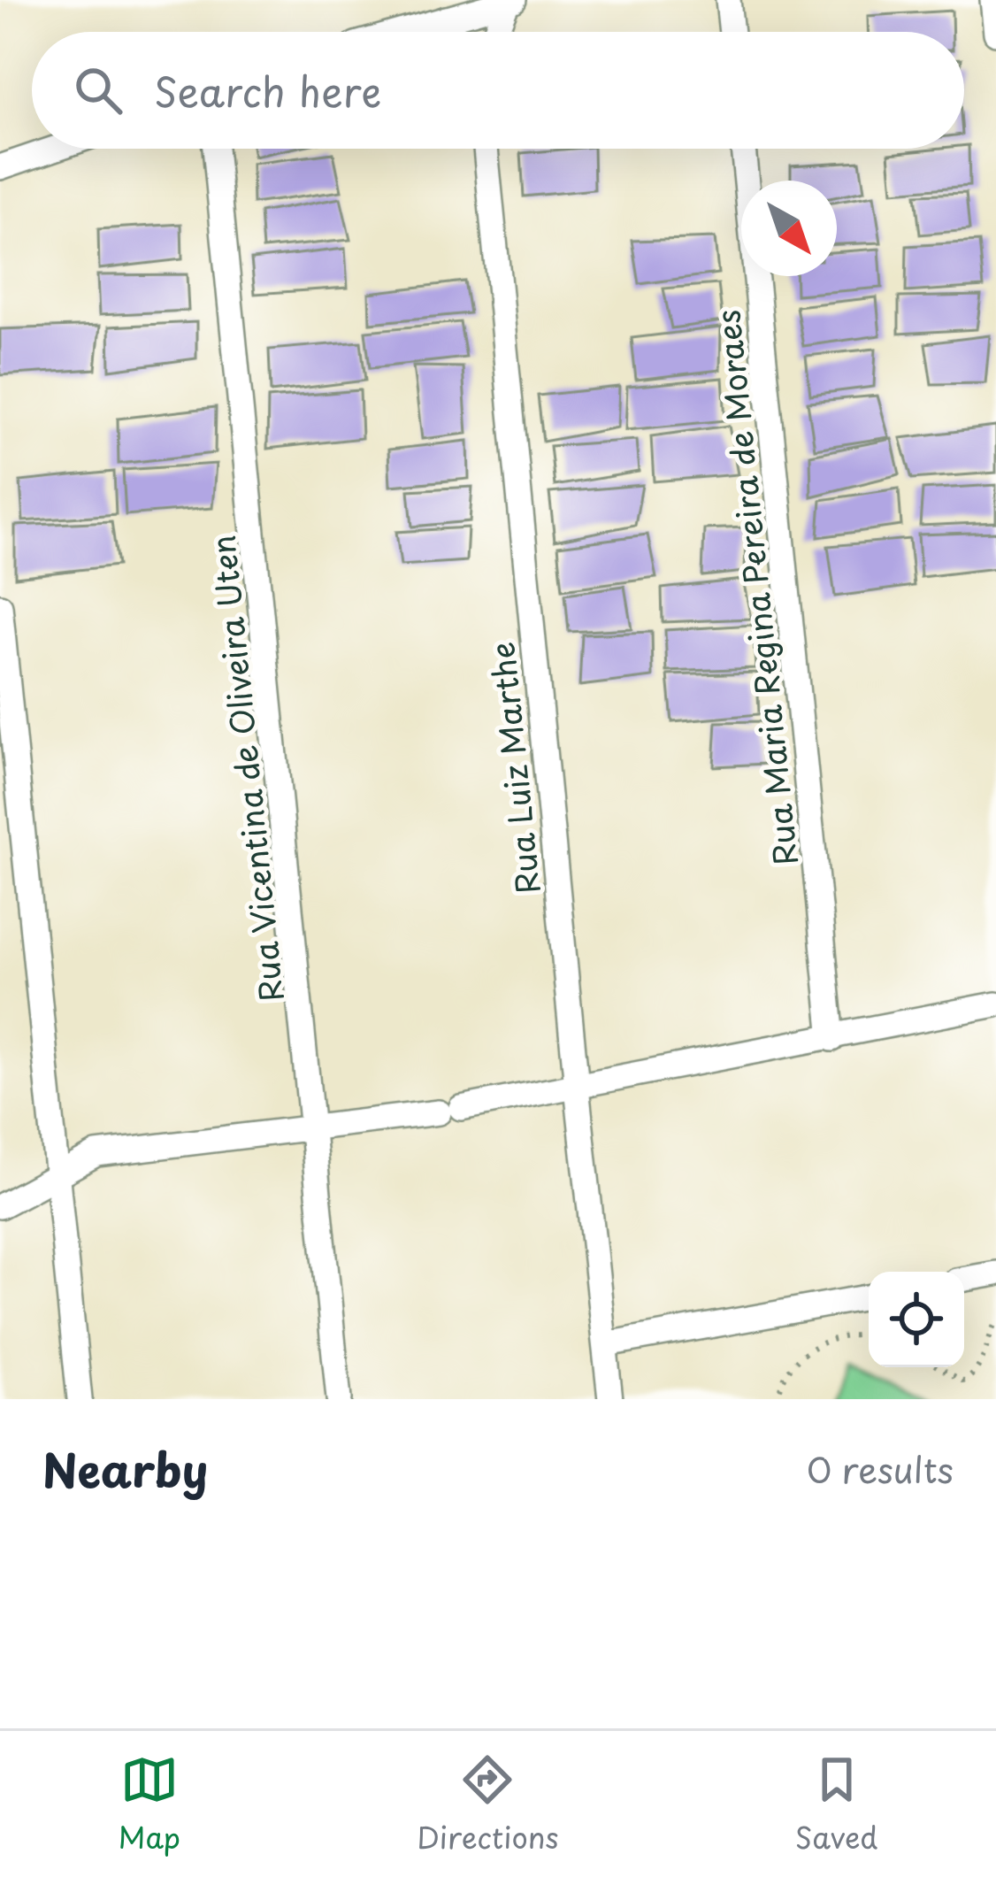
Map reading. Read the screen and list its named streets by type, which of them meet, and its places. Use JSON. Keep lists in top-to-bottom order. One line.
{"streets":{"street":["Rua Maria Regina Pereira de Moraes","Rua Vicentina de Oliveira Uten","Rua Luiz Marthe"]},"north":"bottom right","page":{"search":"Search here","heading":["Nearby","0 results"],"nav":["Map","Directions","Saved"]}}
